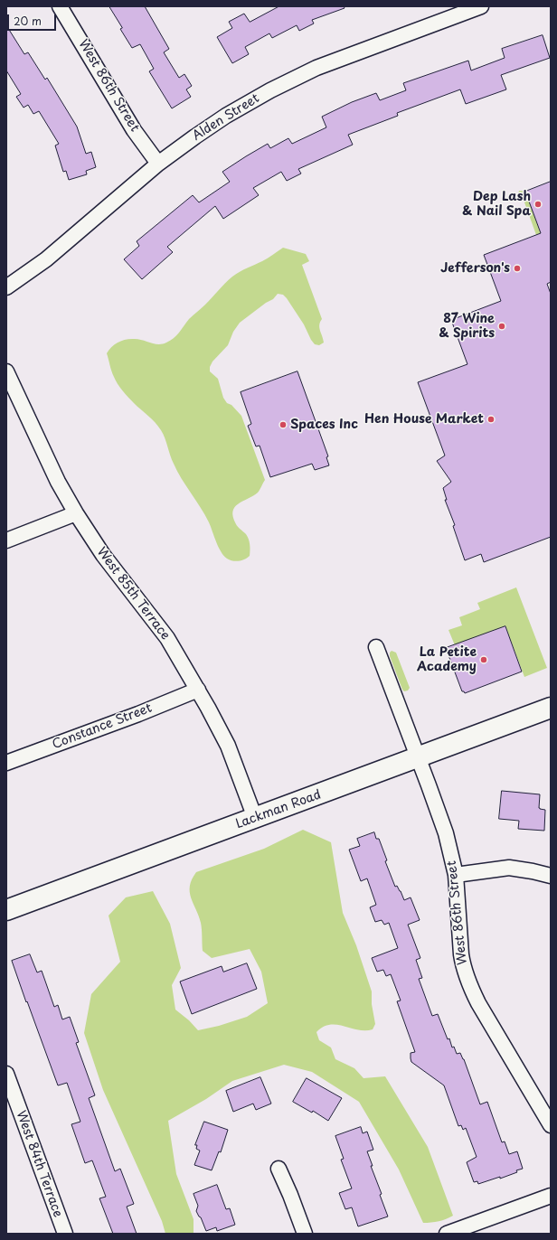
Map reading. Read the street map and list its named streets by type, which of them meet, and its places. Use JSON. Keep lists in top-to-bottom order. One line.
{"streets":{"main road":["Lackman Road"],"street":["West 86th Street","Alden Street","West 85th Terrace","Constance Street","West 84th Terrace"]},"crossings":[["West 86th Street","Alden Street"],["West 86th Street","Lackman Road"],["West 85th Terrace","Constance Street"],["West 85th Terrace","Lackman Road"]],"places":["Dep Lash & Nail Spa","Jefferson's","87 Wine & Spirits","Hen House Market","Spaces Inc","La Petite Academy"],"scale_bar":"20 m"}
